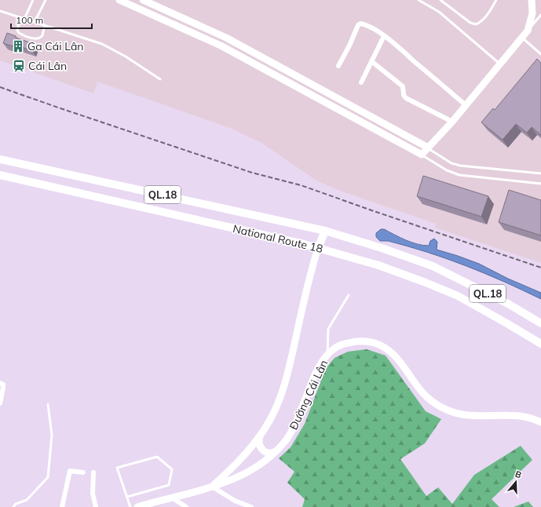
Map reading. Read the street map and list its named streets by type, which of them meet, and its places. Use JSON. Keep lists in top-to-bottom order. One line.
{"streets":{"main road":["QL.18","National Route 18","Đường Cái Lân"]},"places":{"building":["Ga Cái Lân"],"station":["Cái Lân"]},"scale_bar":"100 m","north":"top"}
